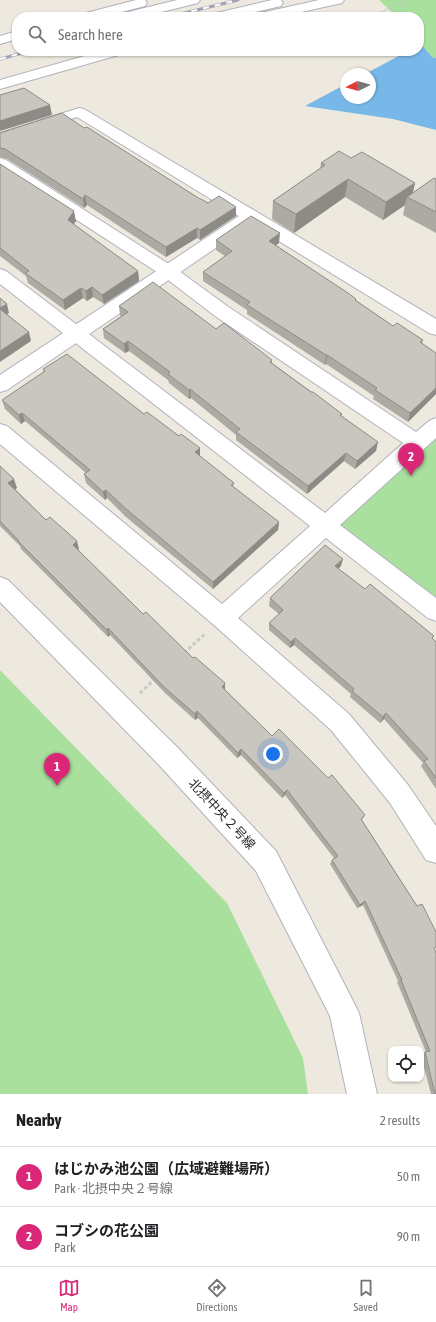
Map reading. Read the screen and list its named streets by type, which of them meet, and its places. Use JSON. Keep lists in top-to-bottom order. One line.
{"streets":{"street":["北摂中央２号線"]},"north":"left","page":{"search":"Search here","pins":["2","1"],"heading":["Nearby","2 results"],"list":[{"mark":"1","name":"はじかみ池公園（広域避難場所）","note":"Park · 北摂中央２号線","value":"50 m"},{"mark":"2","name":"コブシの花公園","note":"Park","value":"90 m"}],"nav":["Map","Directions","Saved"]}}
